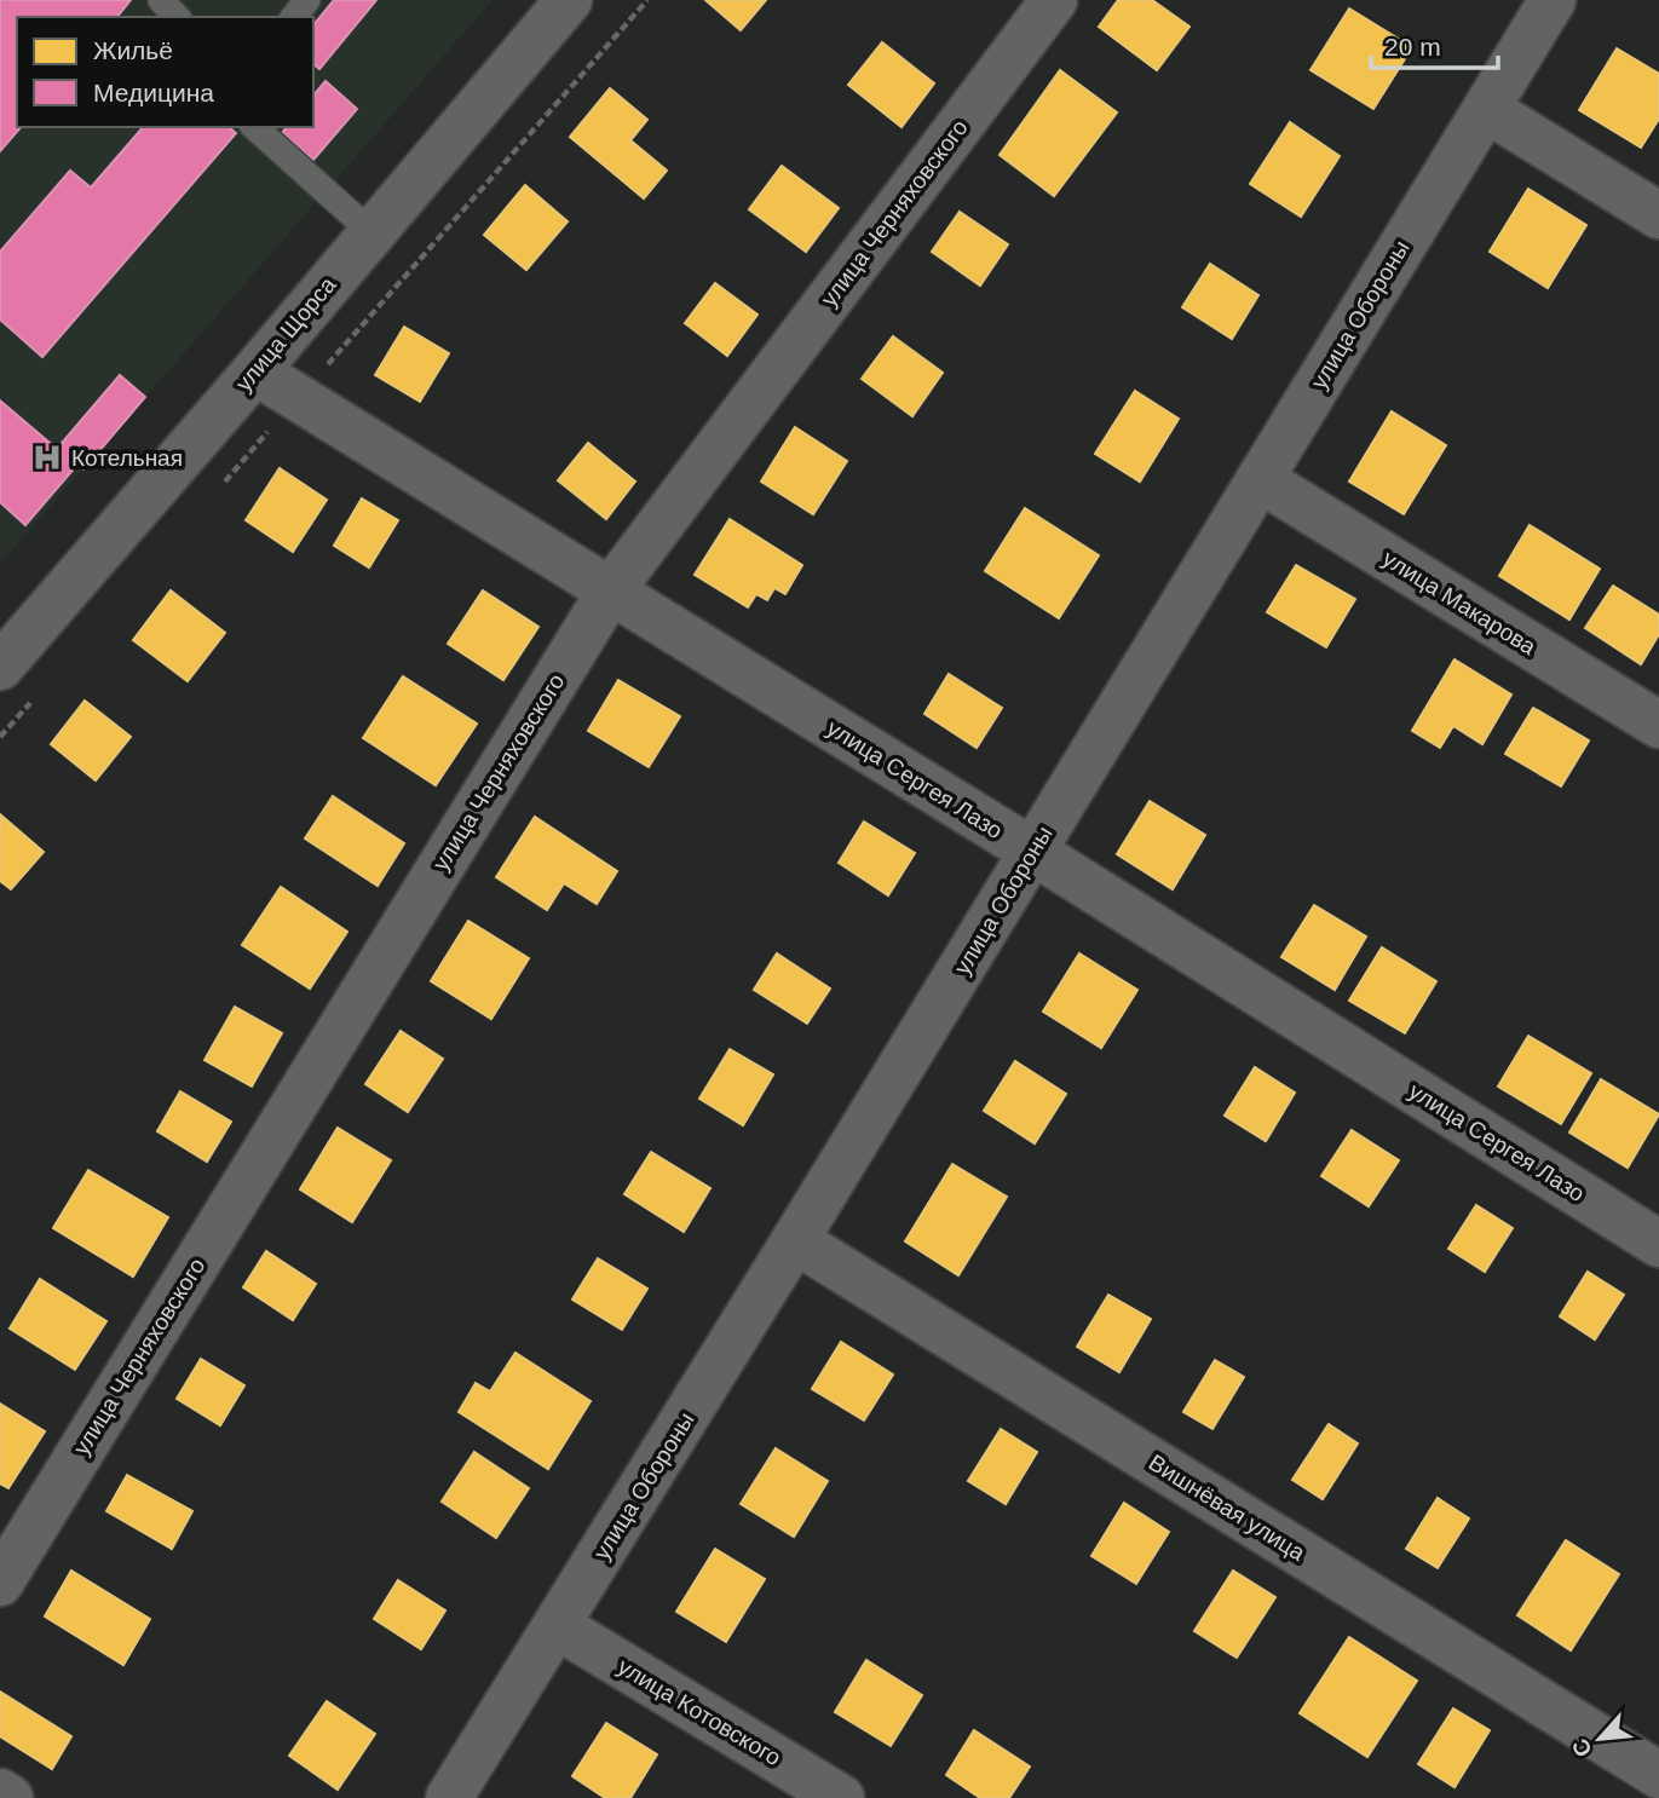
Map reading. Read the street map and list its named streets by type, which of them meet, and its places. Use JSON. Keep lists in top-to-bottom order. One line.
{"streets":{"street":["улица Черняховского","улица Обороны","улица Щорса","улица Макарова","улица Сергея Лазо","Вишнёвая улица","улица Котовского"]},"crossings":[["улица Черняховского","улица Сергея Лазо"],["улица Обороны","улица Макарова"],["улица Обороны","улица Сергея Лазо"],["улица Обороны","Вишнёвая улица"],["улица Обороны","улица Котовского"],["улица Щорса","улица Сергея Лазо"]],"places":{"hospital":["Котельная"]},"legend":["Жильё","Медицина"],"scale_bar":"20 m","north":"bottom left"}
